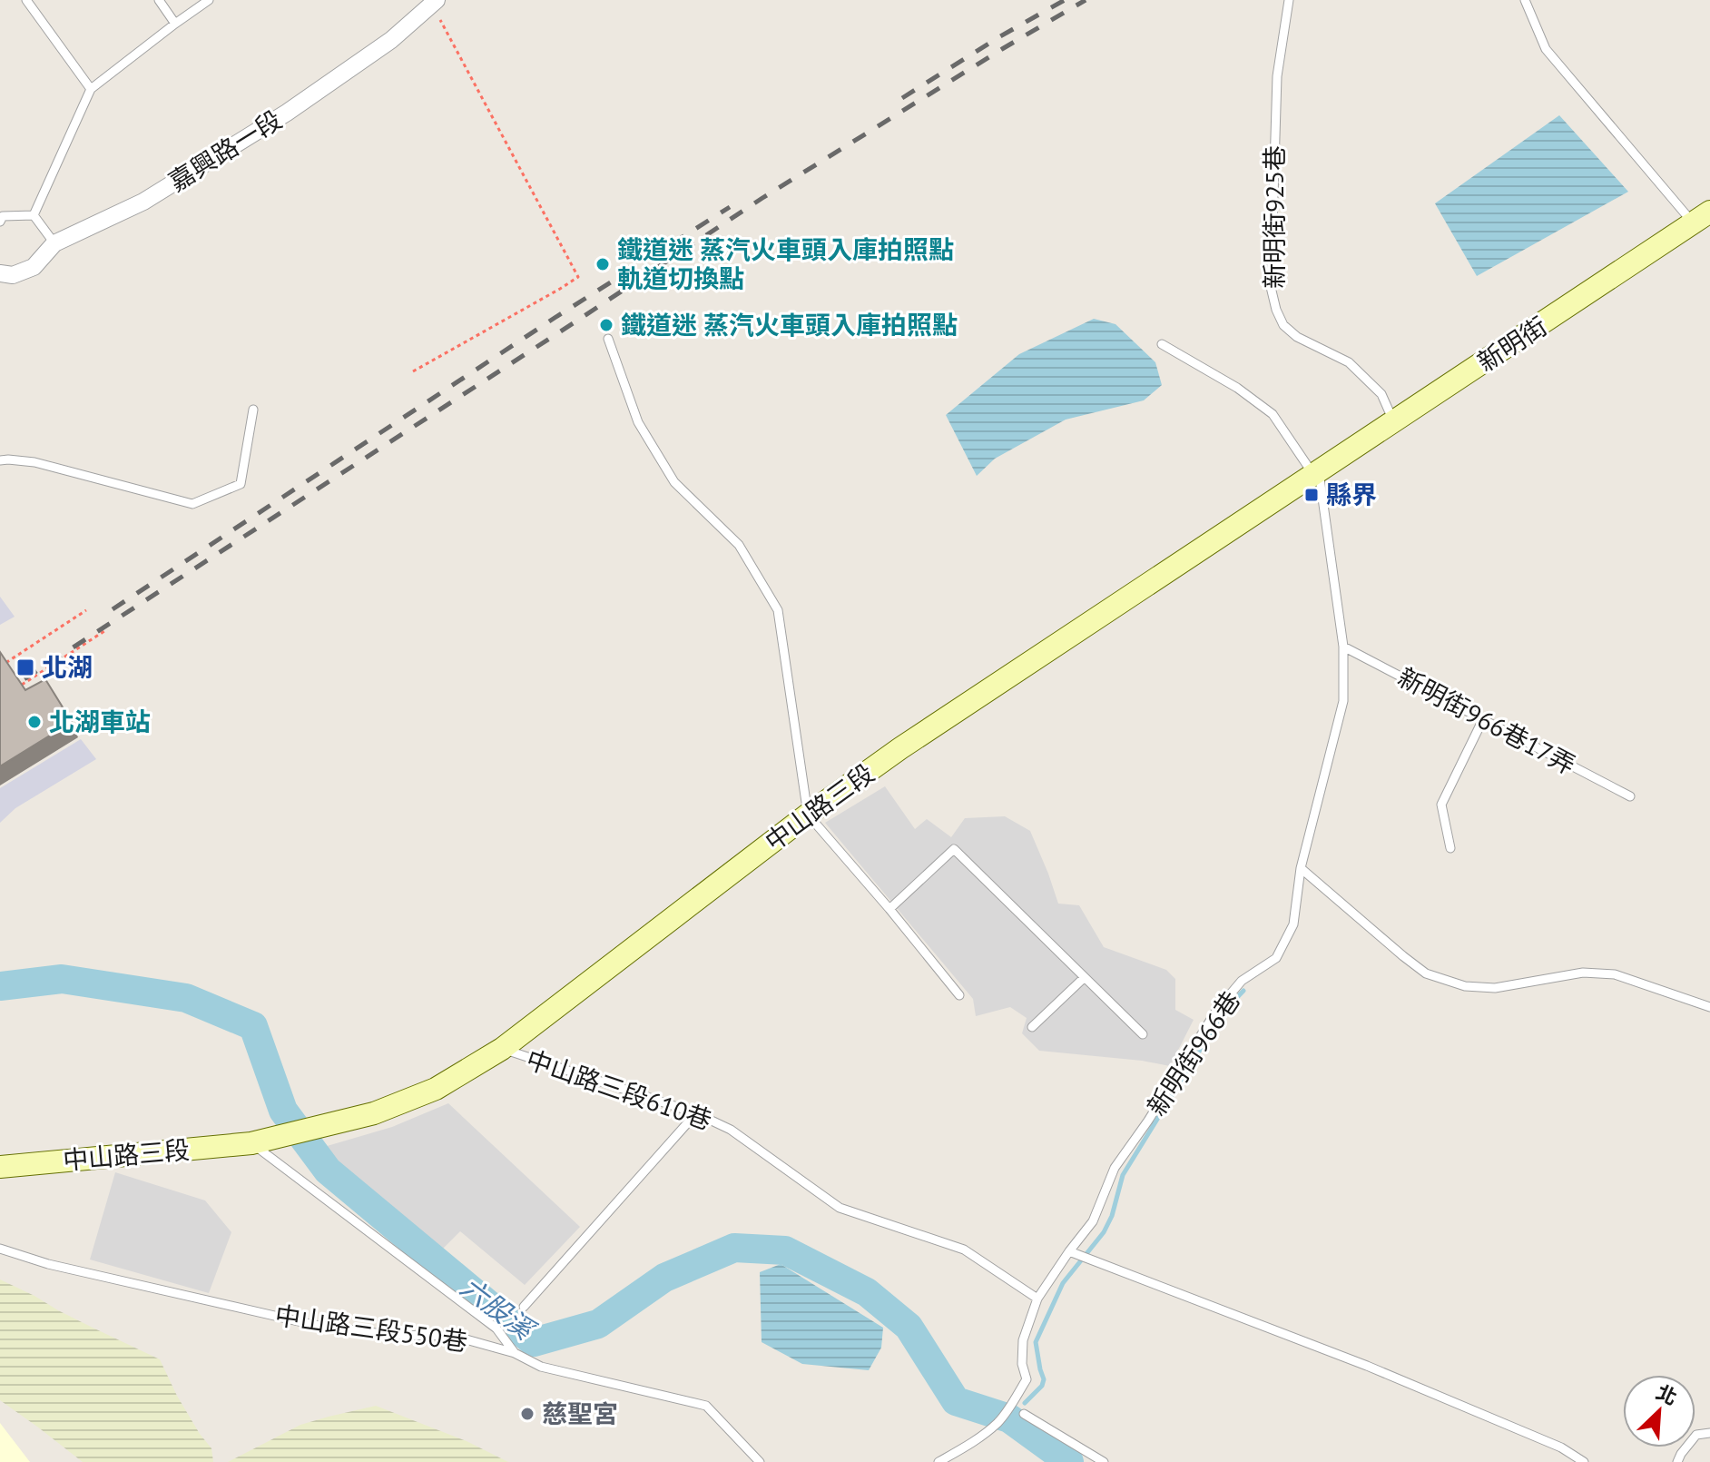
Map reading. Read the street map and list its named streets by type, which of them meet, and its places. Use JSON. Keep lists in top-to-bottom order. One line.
{"streets":{"street":["嘉興路一段","新明街","中山路三段"],"lane":["新明街925巷","新明街966巷17弄","新明街966巷","中山路三段610巷","中山路三段550巷"]},"crossings":[["新明街925巷","新明街"],["新明街","中山路三段"],["新明街","新明街966巷"],["新明街966巷17弄","新明街966巷"],["中山路三段","新明街966巷"],["中山路三段","中山路三段610巷"],["新明街966巷","中山路三段610巷"]],"water":["六股溪"],"places":{"other":["鐵道迷 蒸汽火車頭入庫拍照點 軌道切換點","鐵道迷 蒸汽火車頭入庫拍照點","北湖車站","慈聖宮"],"transit":["縣界","北湖"]},"north":"top right"}
